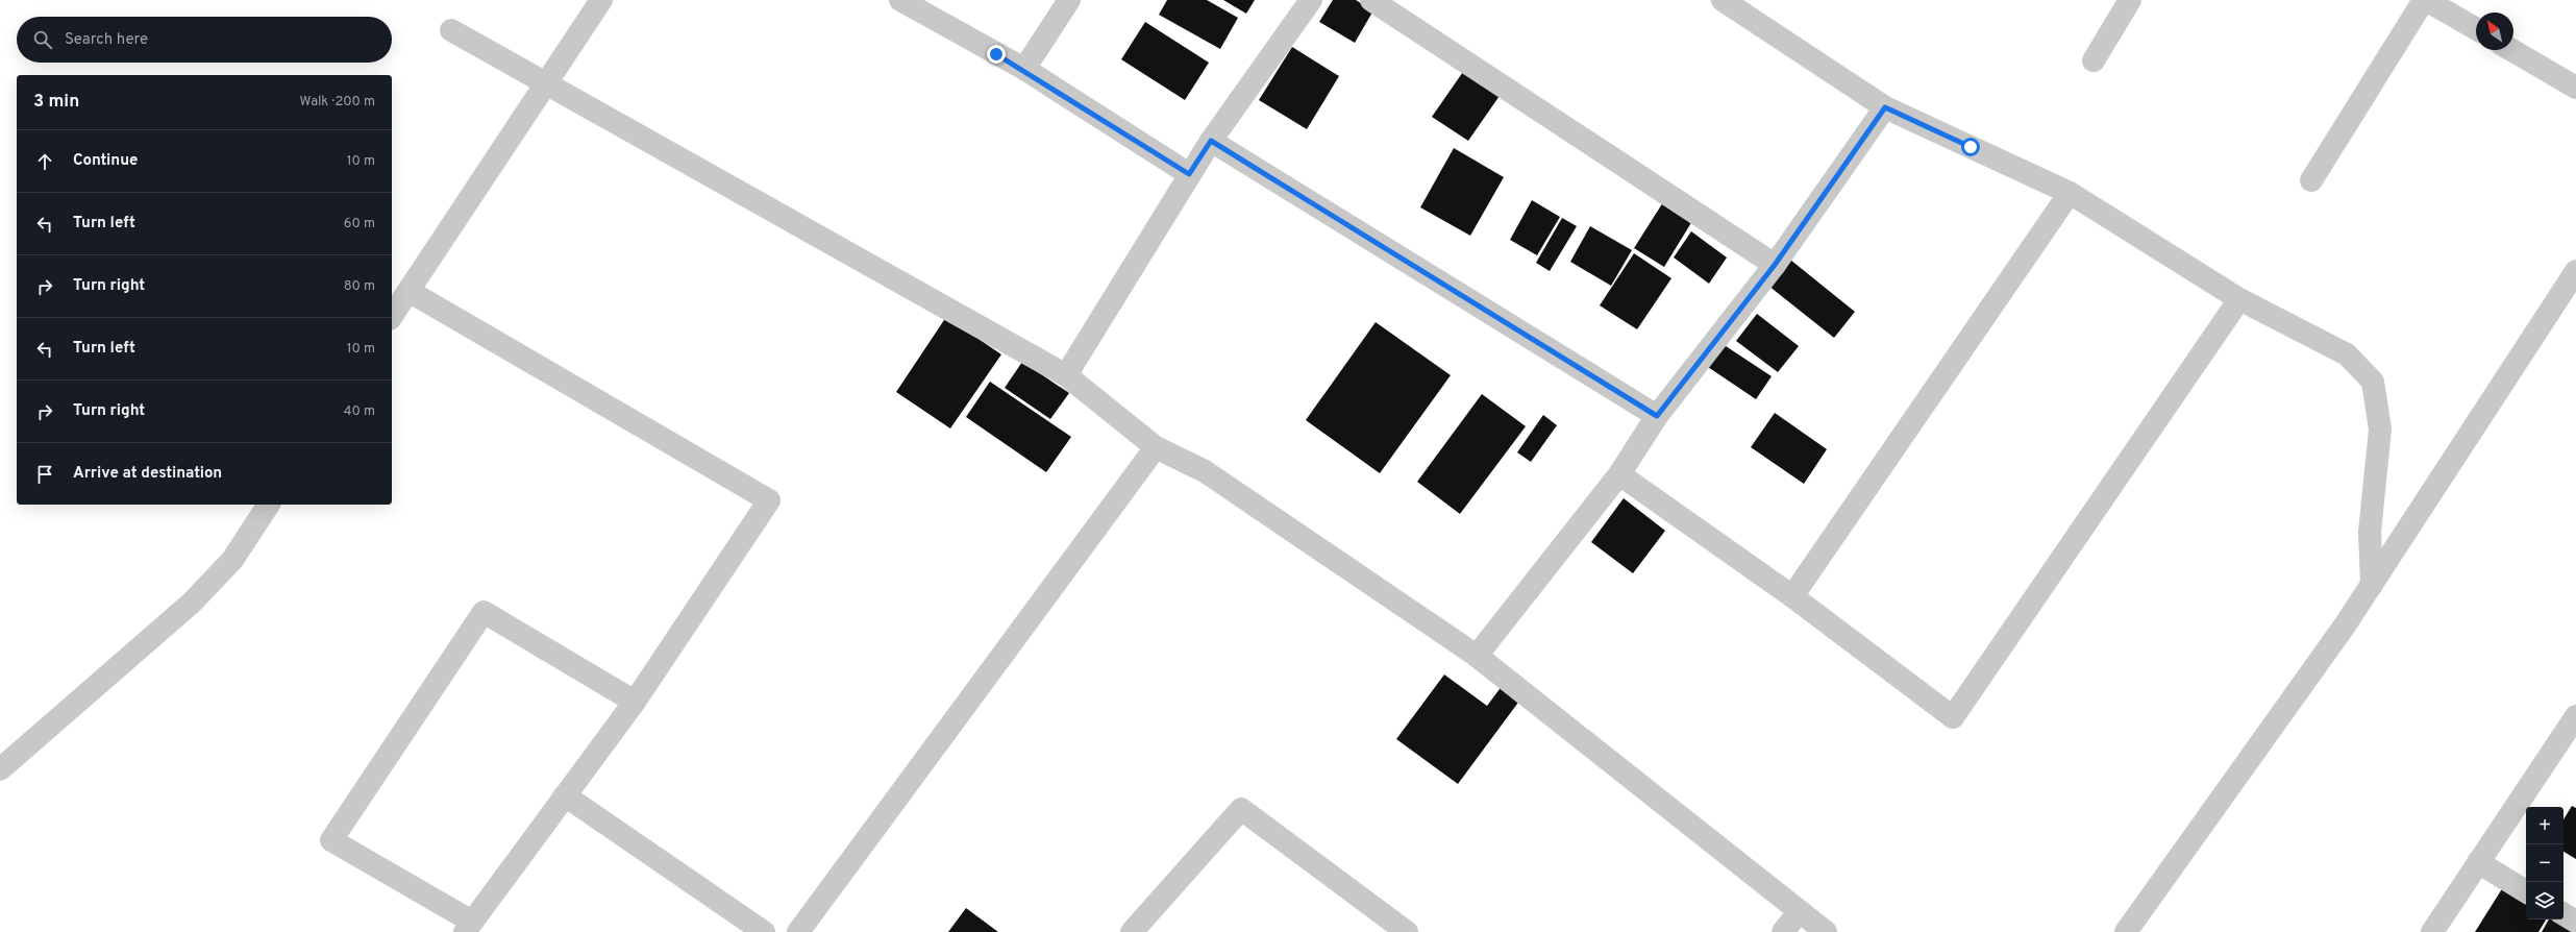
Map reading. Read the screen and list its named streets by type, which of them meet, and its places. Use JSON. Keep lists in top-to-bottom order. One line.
{"north":"top left","page":{"search":"Search here","heading":["3 min","Walk · 200 m"],"list":[["Continue","10 m"],["Turn left","60 m"],["Turn right","80 m"],["Turn left","10 m"],["Turn right","40 m"],"Arrive at destination"],"map_buttons":["+","−"]}}
